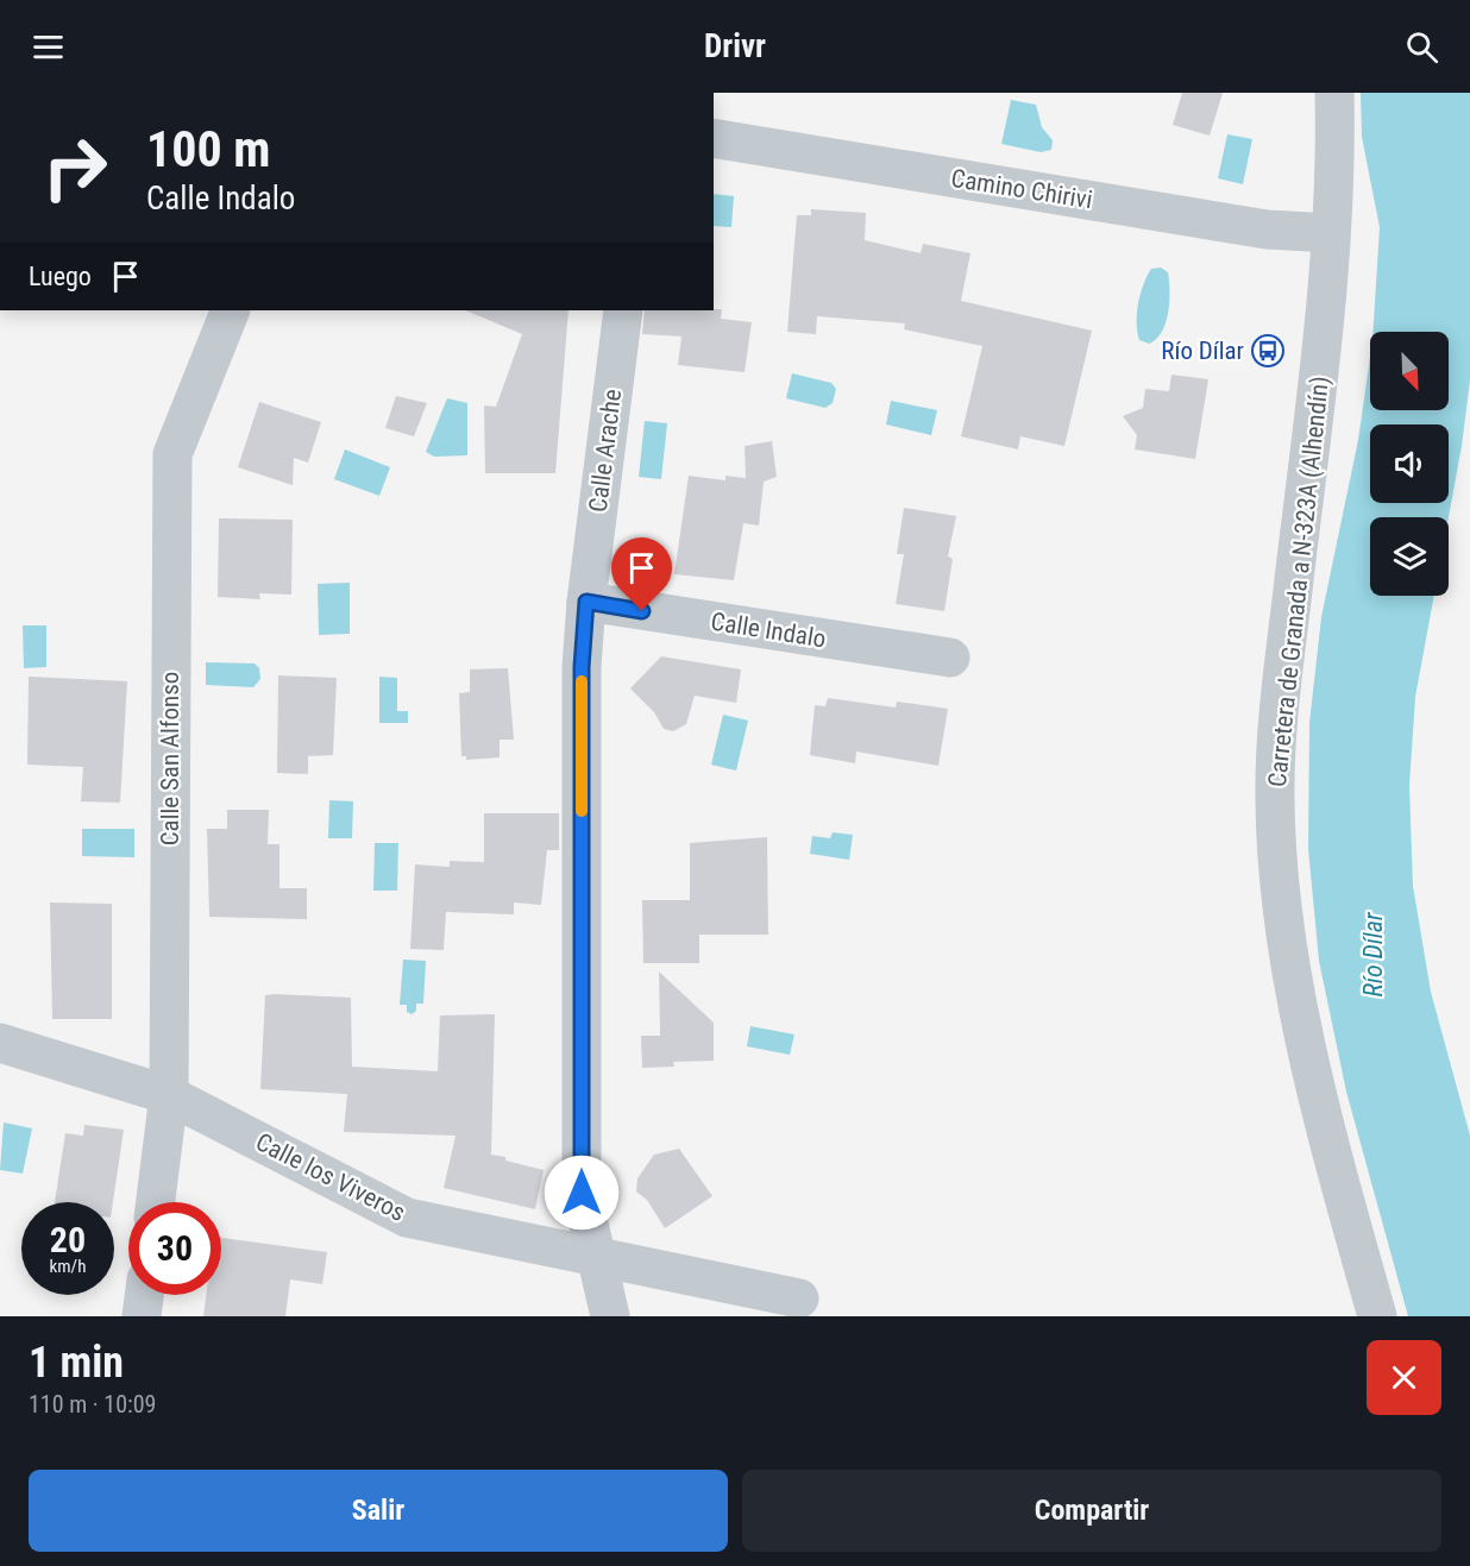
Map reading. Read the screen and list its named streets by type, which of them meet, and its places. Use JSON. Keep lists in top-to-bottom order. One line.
{"streets":{"street":["Camino Chirivi","Calle Arache","Carretera de Granada a N-323A (Alhendín)","Calle Indalo","Calle San Alfonso","Calle los Viveros"]},"crossings":[["Camino Chirivi","Carretera de Granada a N-323A (Alhendín)"],["Calle Arache","Calle Indalo"],["Calle Arache","Calle los Viveros"],["Calle San Alfonso","Calle los Viveros"]],"water":["Río Dílar"],"places":{"bus stop":["Río Dílar"]},"north":"bottom right","page":{"header":"Drivr","turn":["100 m","Calle Indalo"],"then":"Luego","speed":"20 km/h","limit":"30","heading":["1 min","110 m · 10:09"],"buttons":["Salir","Compartir"]}}
